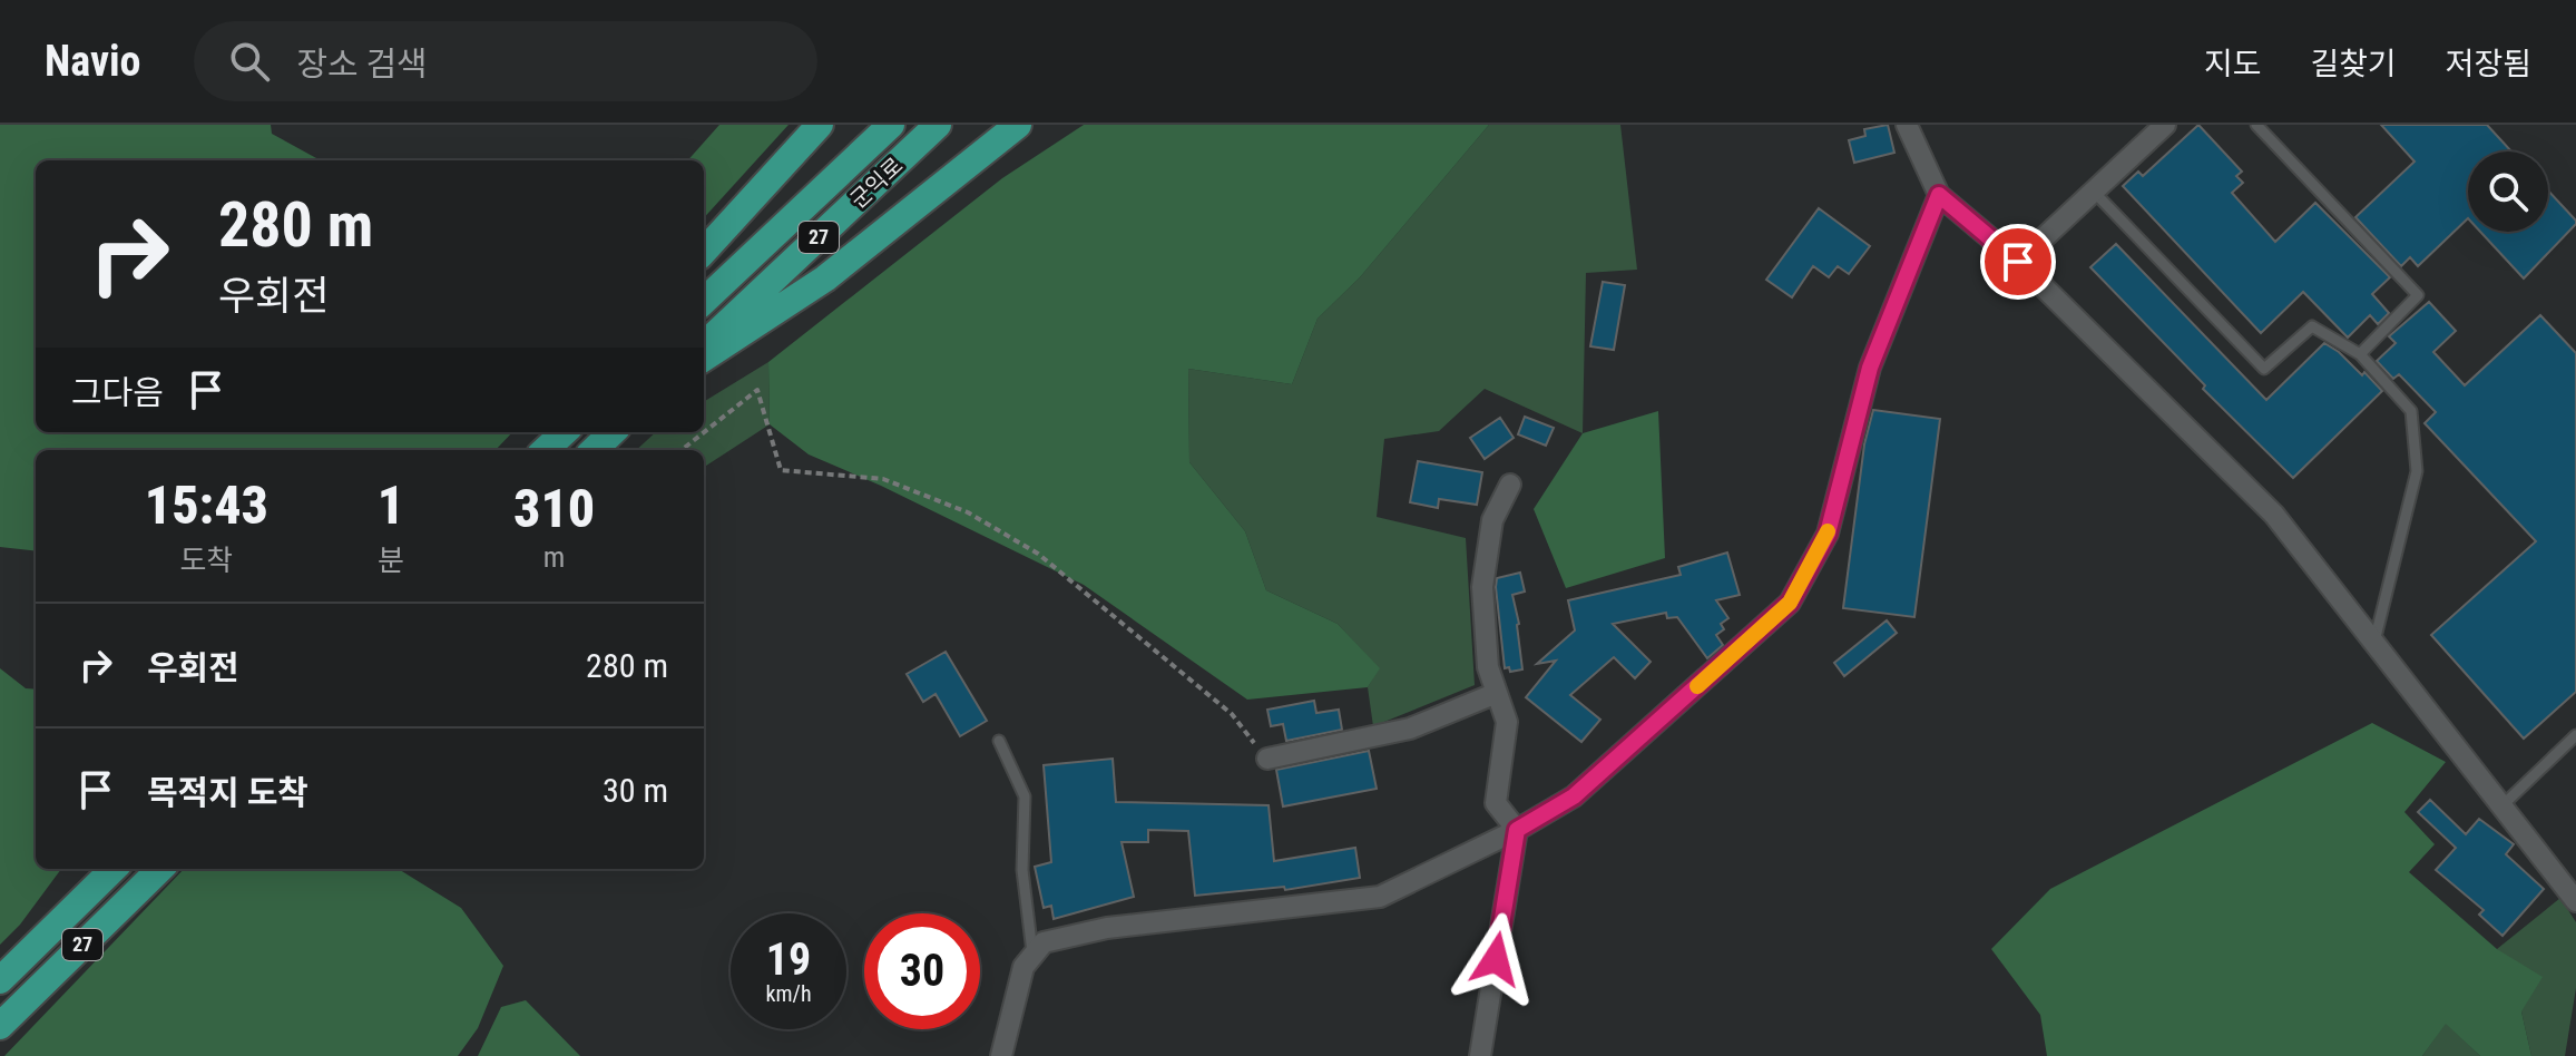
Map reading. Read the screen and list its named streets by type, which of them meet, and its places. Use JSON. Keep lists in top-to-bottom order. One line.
{"streets":{"highway":["군익로","27"]},"page":{"header":"Navio","search":"장소 검색","nav":["지도","길찾기","저장됨"],"turn":["280 m","우회전"],"then":"그다음","eta":["15:43","도착","1","분","310","m"],"list":[{"name":"우회전","value":"280 m"},{"name":"목적지 도착","value":"30 m"}],"speed":"19 km/h","limit":"30"}}
